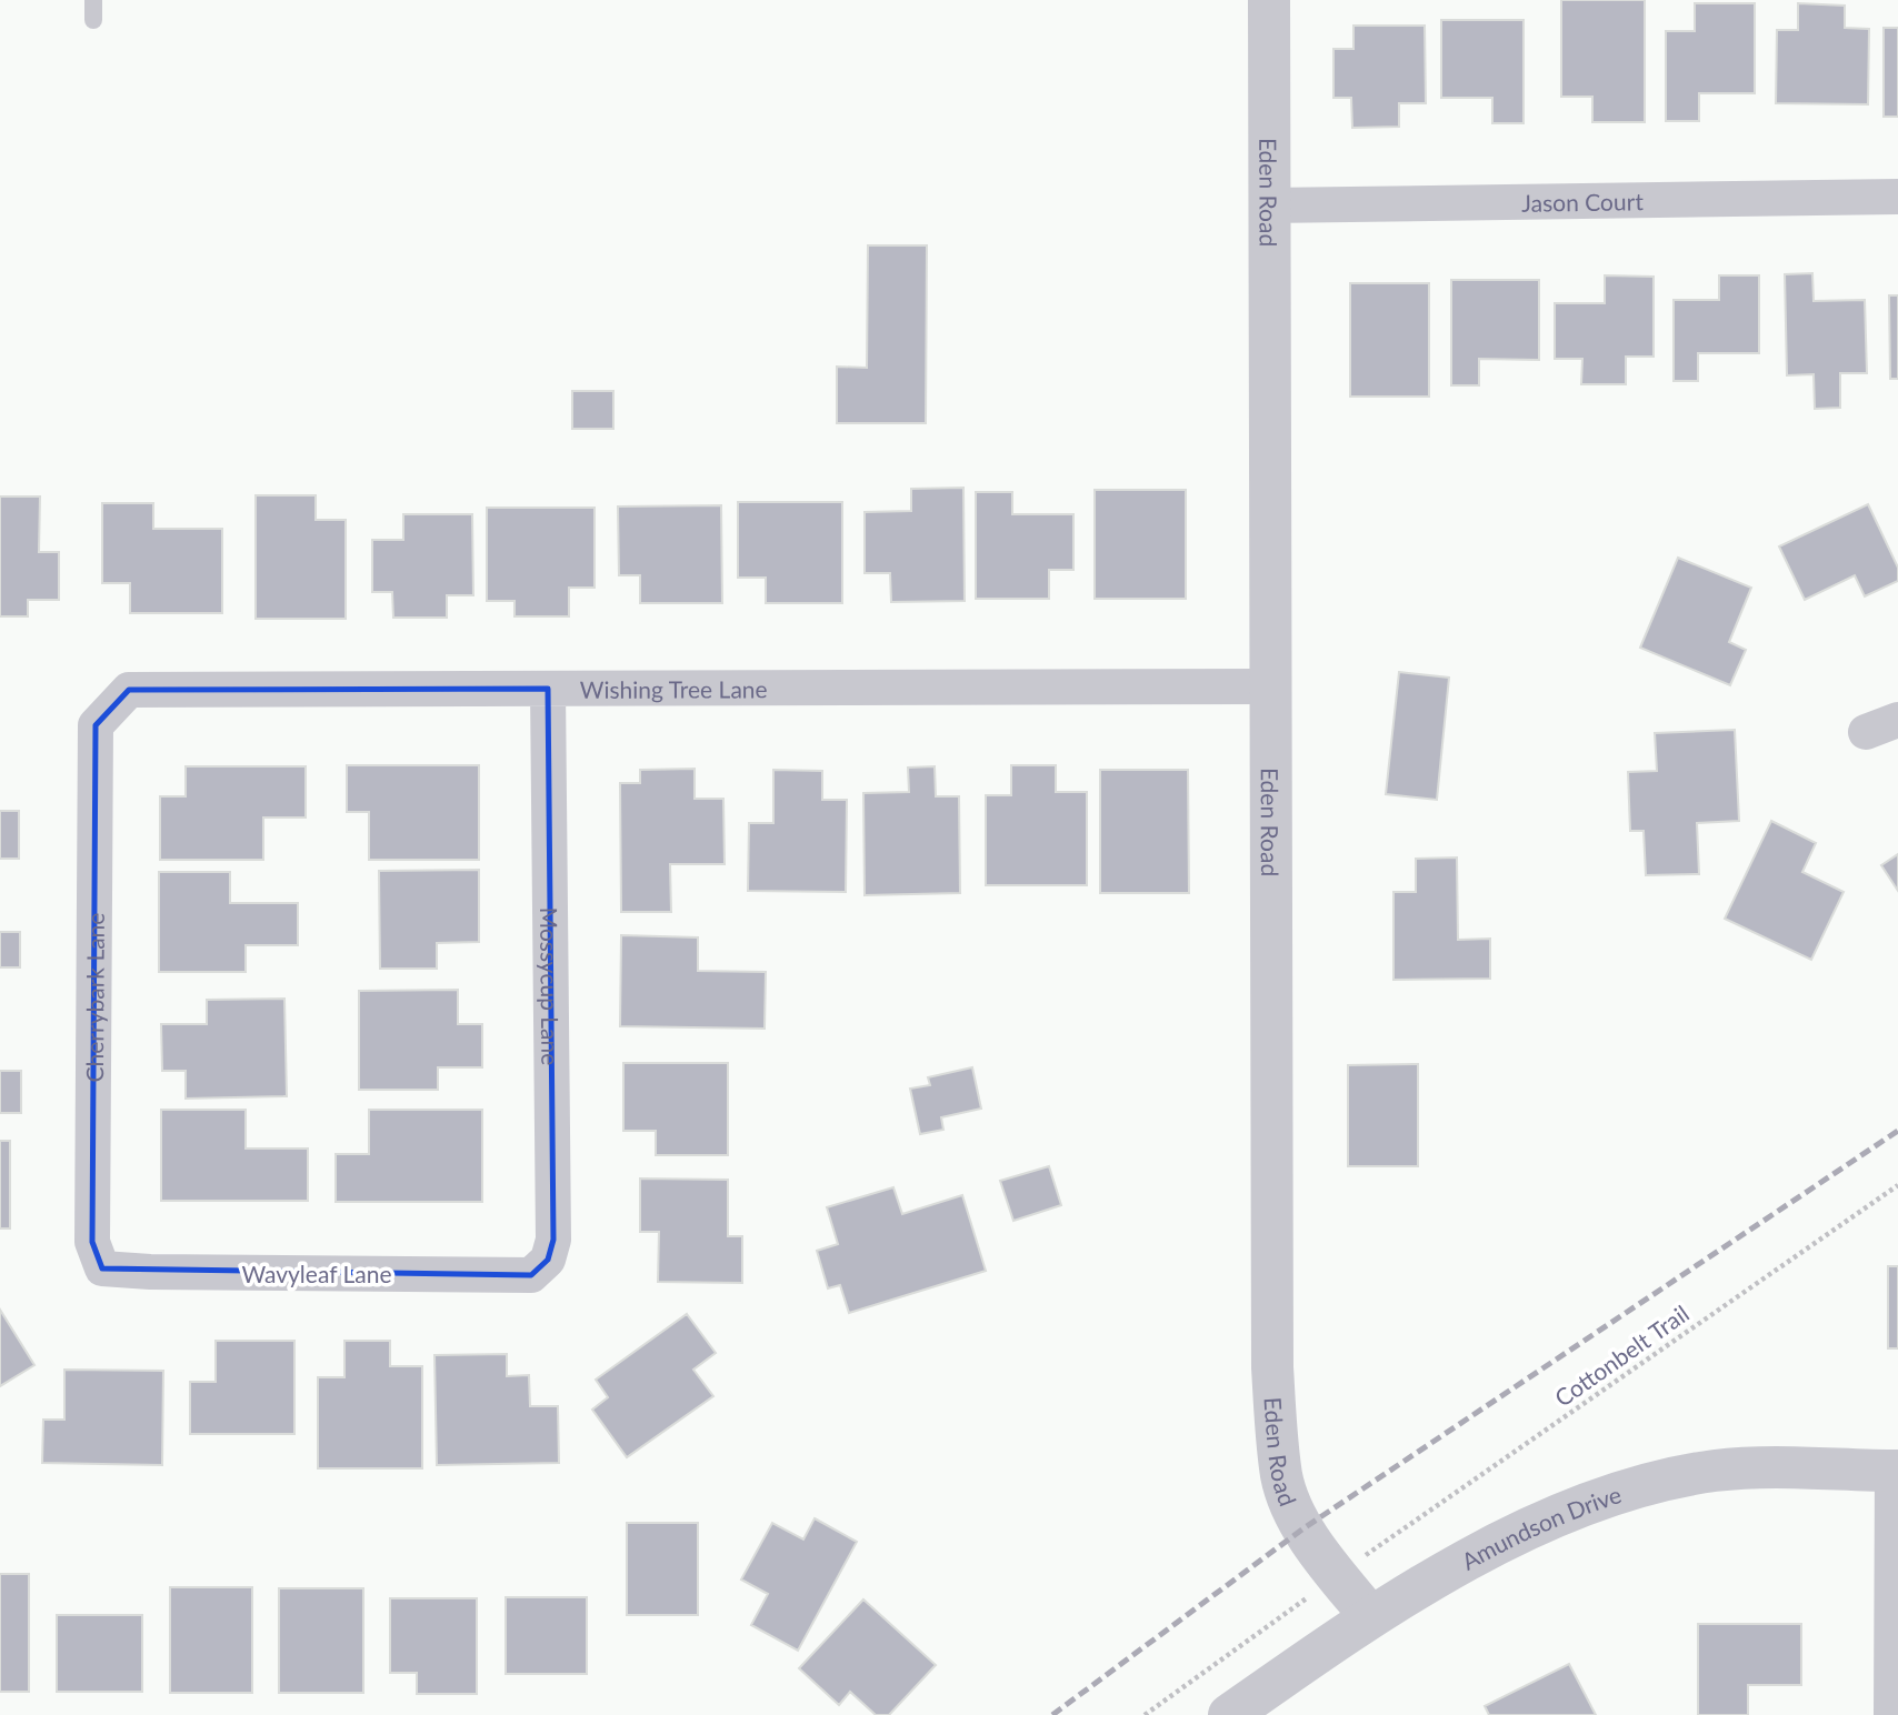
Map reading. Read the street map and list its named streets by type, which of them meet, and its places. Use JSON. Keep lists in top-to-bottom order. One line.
{"streets":{"street":["Eden Road","Jason Court","Wishing Tree Lane","Mossycup Lane","Cherrybark Lane","Wavyleaf Lane","Amundson Drive"],"path":["Cottonbelt Trail"]},"crossings":[["Eden Road","Jason Court"],["Eden Road","Wishing Tree Lane"],["Eden Road","Amundson Drive"],["Wishing Tree Lane","Mossycup Lane"],["Wishing Tree Lane","Cherrybark Lane"],["Mossycup Lane","Wavyleaf Lane"],["Cherrybark Lane","Wavyleaf Lane"]]}
